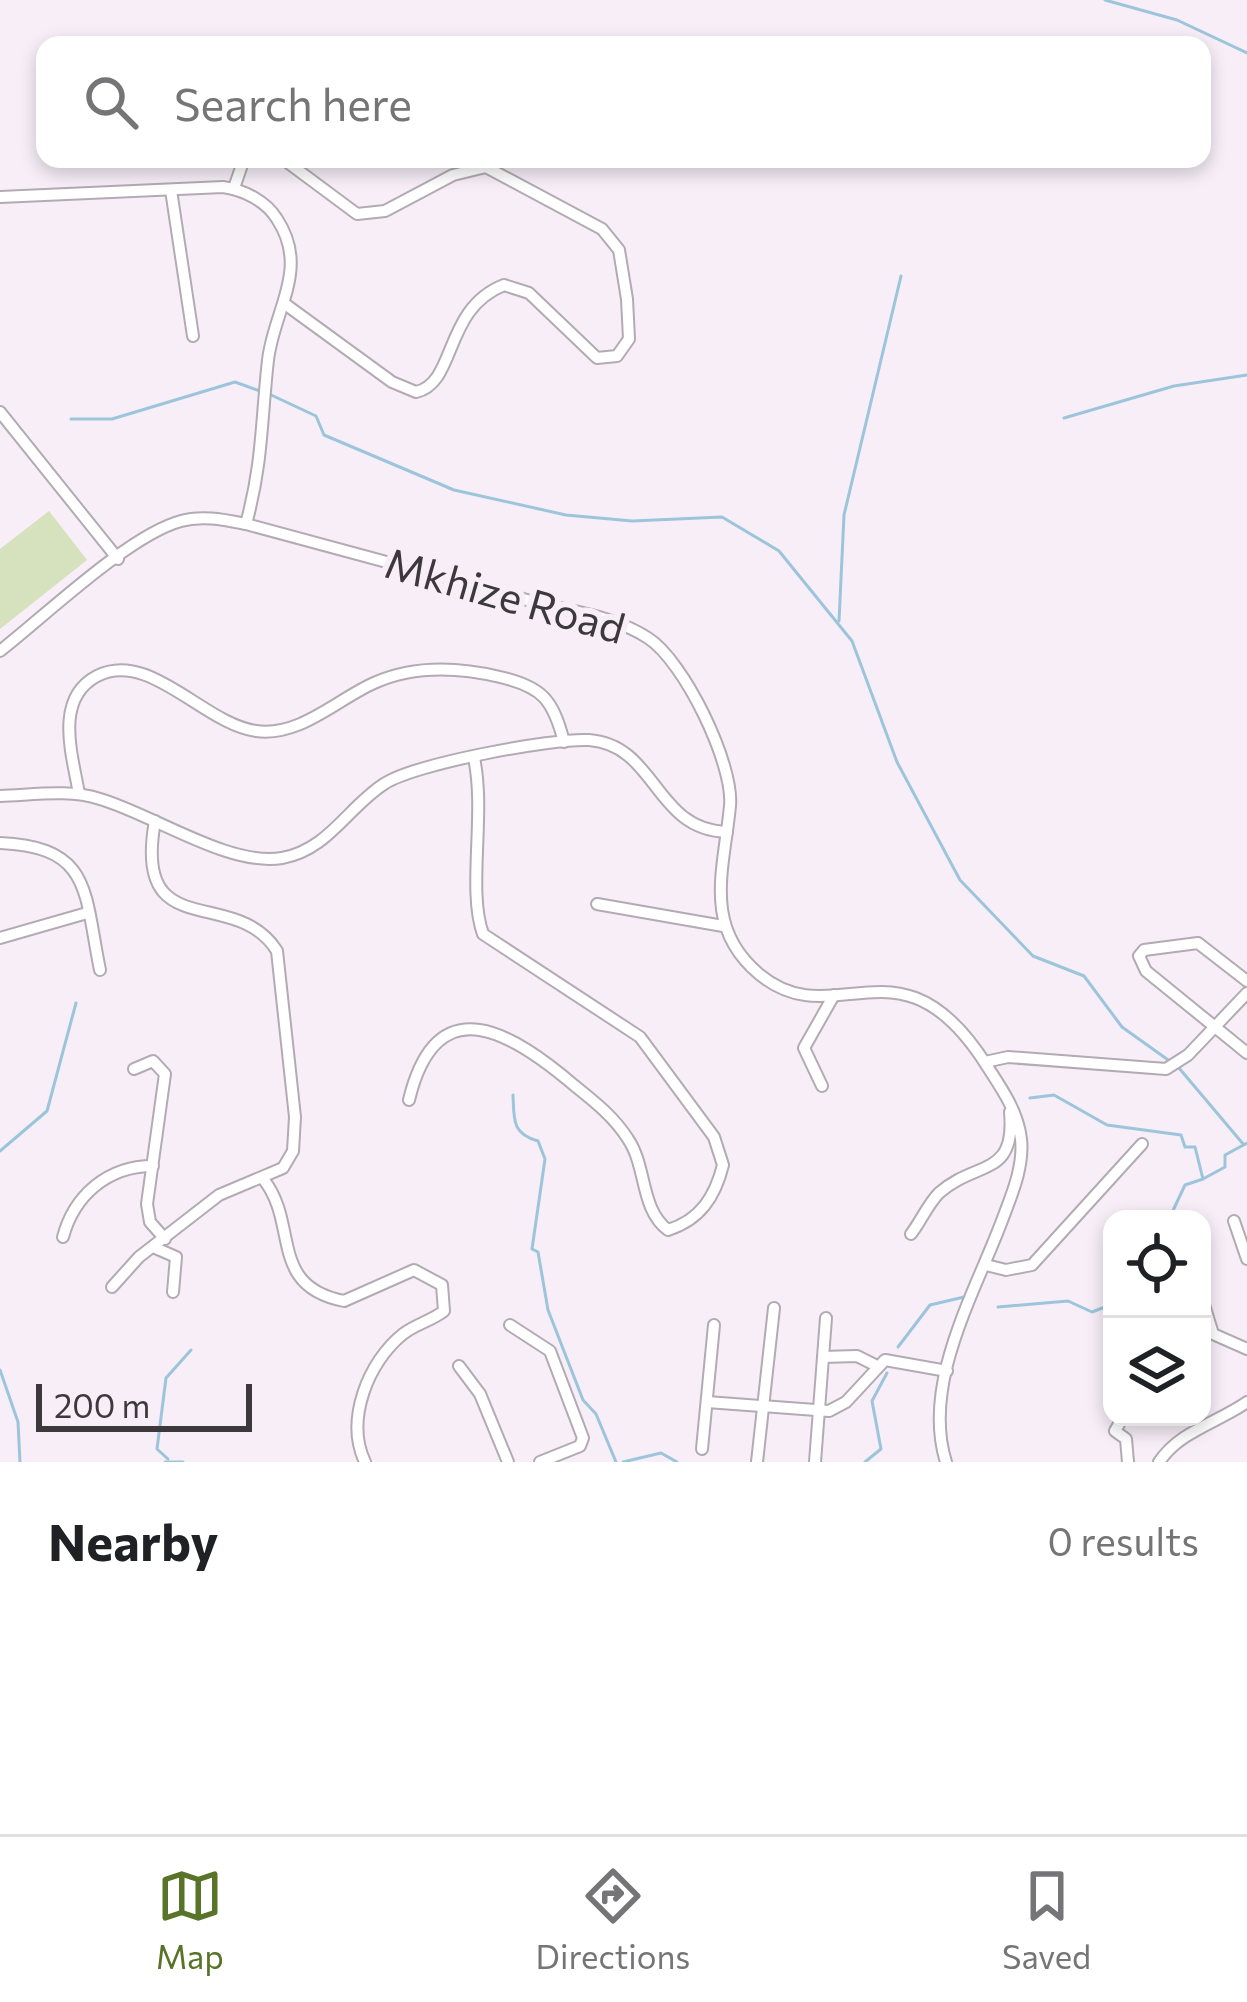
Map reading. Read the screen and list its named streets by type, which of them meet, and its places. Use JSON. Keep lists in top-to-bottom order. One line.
{"streets":{"street":["Mkhize Road"]},"scale_bar":"200 m","page":{"search":"Search here","scale":"200 m","heading":["Nearby","0 results"],"nav":["Map","Directions","Saved"]}}
